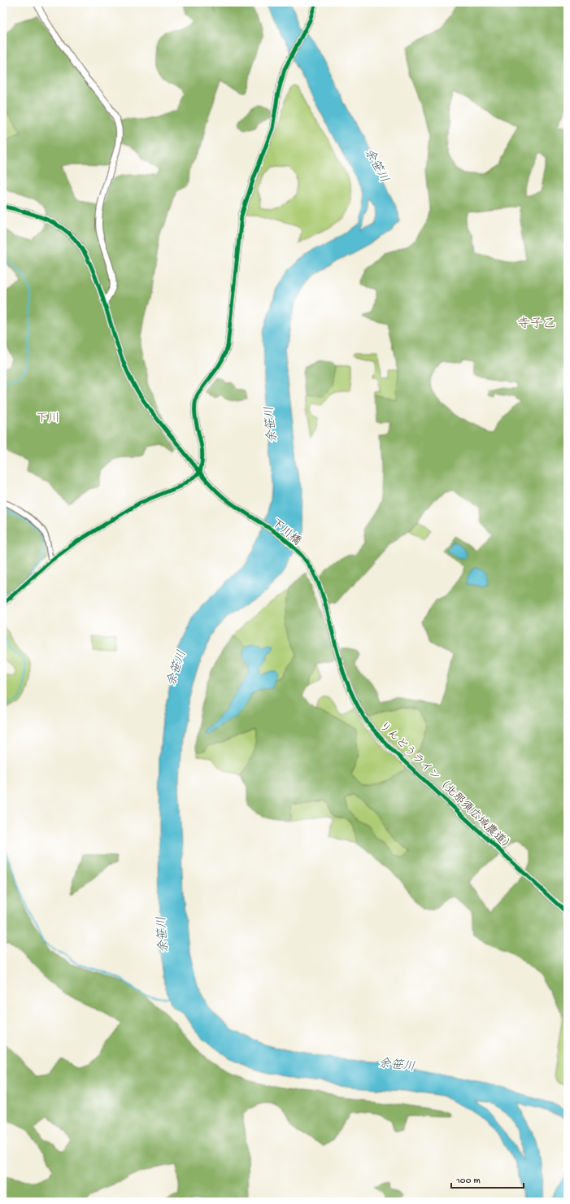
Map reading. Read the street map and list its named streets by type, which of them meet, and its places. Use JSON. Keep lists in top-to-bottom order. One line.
{"streets":{"street":["下川橋","りんどうライン（北那須広域農道）"]},"crossings":[["下川橋","りんどうライン（北那須広域農道）"]],"districts":["寺子乙","下川"],"water":["余笹川"],"scale_bar":"100 m"}
